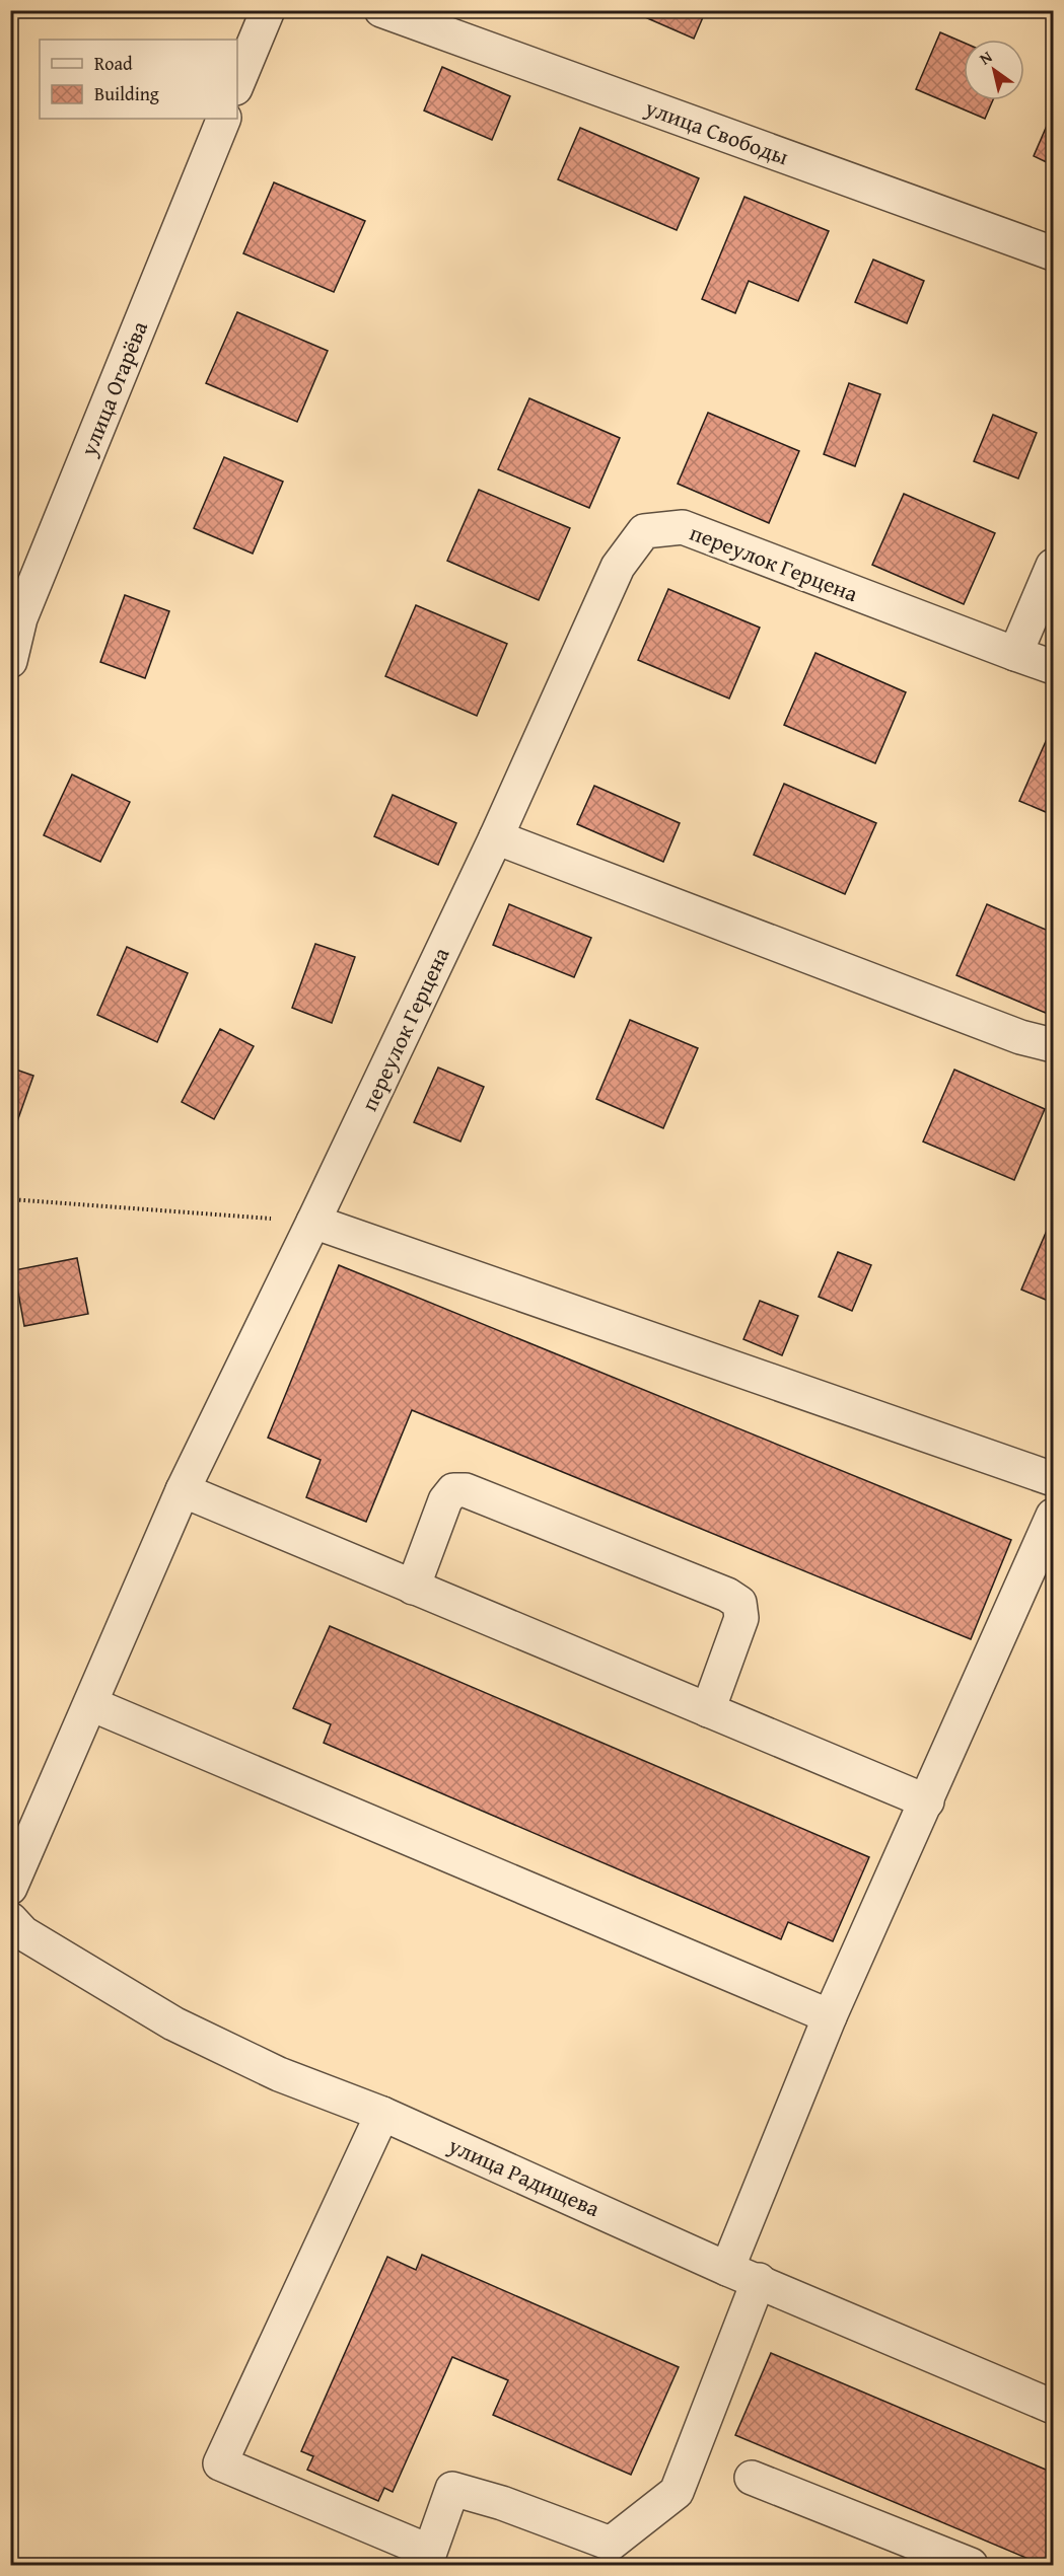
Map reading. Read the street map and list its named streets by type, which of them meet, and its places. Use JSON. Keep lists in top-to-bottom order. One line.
{"streets":{"street":["улица Свободы","улица Огарёва","переулок Герцена","улица Радищева"]},"legend":["Road","Building"],"north":"top left"}
